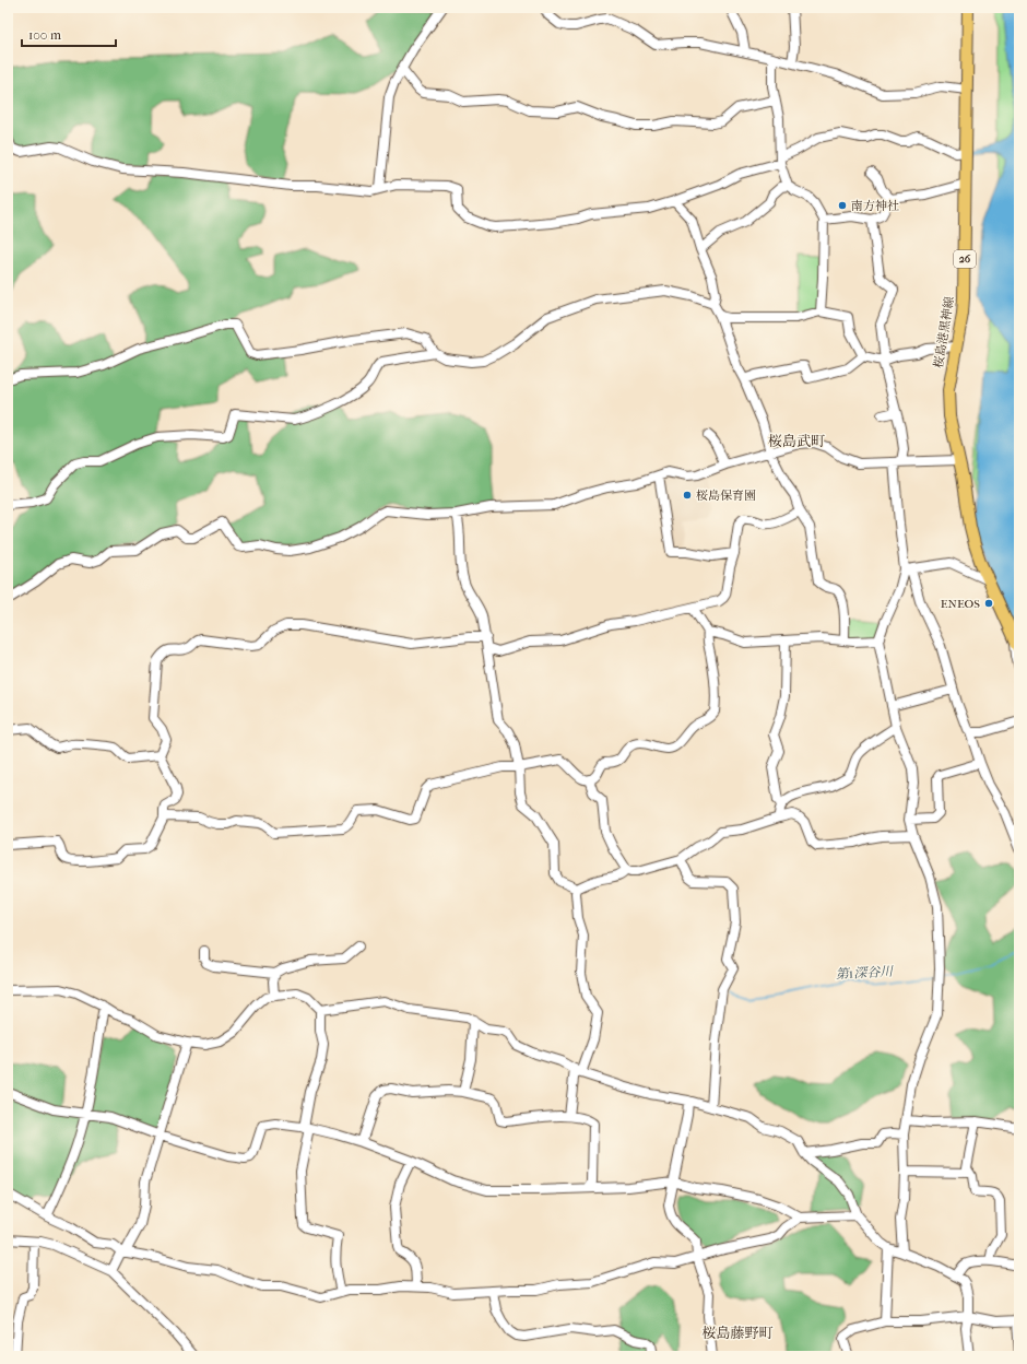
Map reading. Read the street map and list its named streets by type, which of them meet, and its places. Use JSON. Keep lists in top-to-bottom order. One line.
{"streets":{"main road":["26","桜島港黒神線"]},"districts":["桜島武町","桜島藤野町"],"water":["第1深谷川"],"places":["南方神社","桜島保育園","ENEOS"],"scale_bar":"100 m"}
